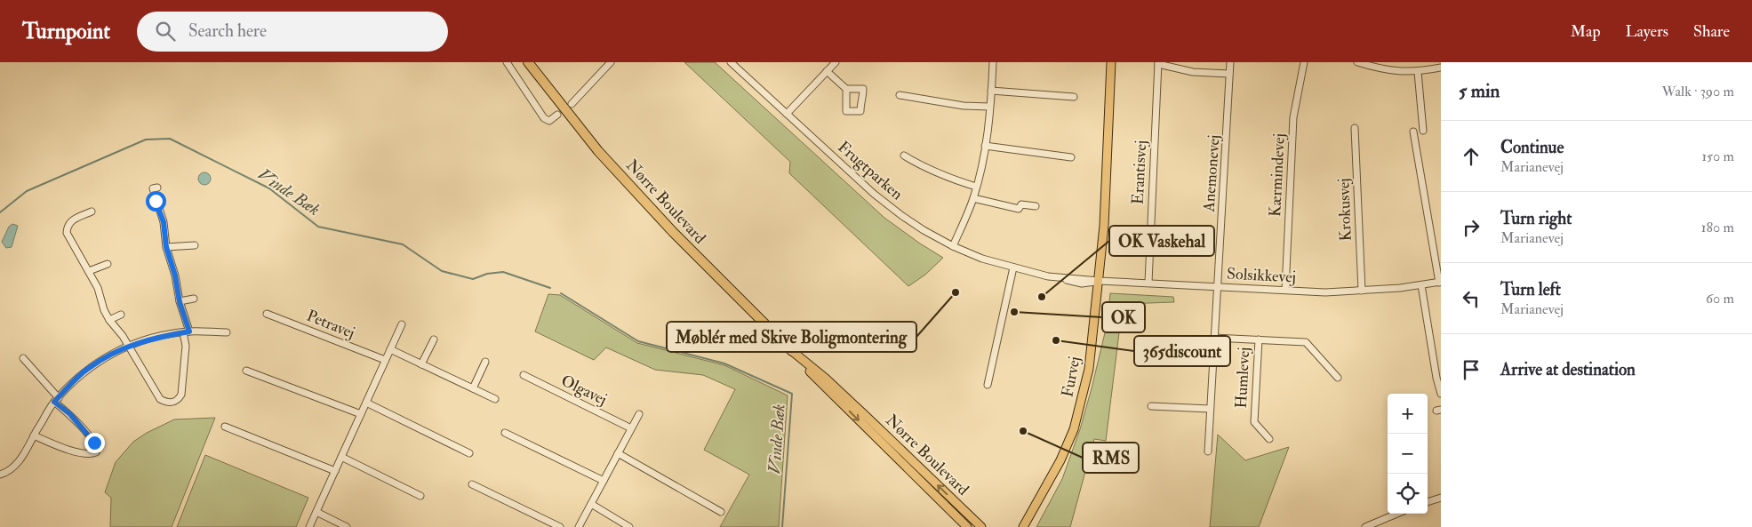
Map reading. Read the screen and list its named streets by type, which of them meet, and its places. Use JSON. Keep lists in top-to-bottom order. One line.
{"streets":{"highway":["Nørre Boulevard"],"main road":["Furvej"],"street":["Frugtparken","Erantisvej","Anemonevej","Kærmindevej","Krokusvej","Solsikkevej","Petravej","Humlevej","Olgavej"]},"crossings":[["Frugtparken","Solsikkevej"],["Frugtparken","Furvej"],["Erantisvej","Anemonevej"],["Erantisvej","Solsikkevej"],["Anemonevej","Solsikkevej"],["Anemonevej","Humlevej"],["Kærmindevej","Solsikkevej"],["Krokusvej","Solsikkevej"],["Solsikkevej","Furvej"],["Solsikkevej","Humlevej"]],"water":["Vinde Bæk"],"places":["Møblér med Skive Boligmontering","OK Vaskehal","OK","365discount","RMS"],"page":{"header":"Turnpoint","search":"Search here","nav":["Map","Layers","Share"],"heading":["5 min","Walk · 390 m"],"list":[["Continue","Marianevej","150 m"],["Turn right","Marianevej","180 m"],["Turn left","Marianevej","60 m"],"Arrive at destination"],"map_buttons":["+","−"]}}
